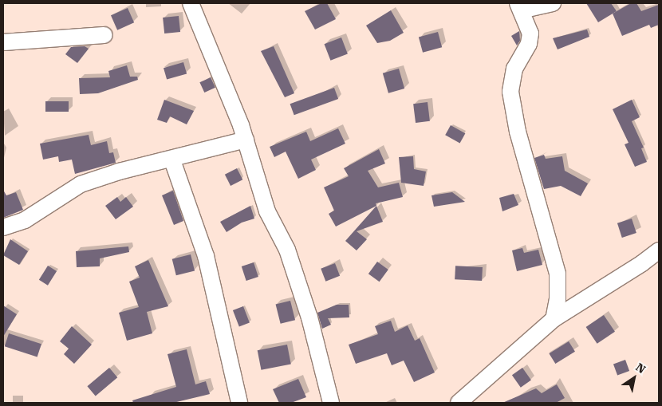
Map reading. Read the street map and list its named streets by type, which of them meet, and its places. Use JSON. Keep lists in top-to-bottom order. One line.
{"north":"top right"}
